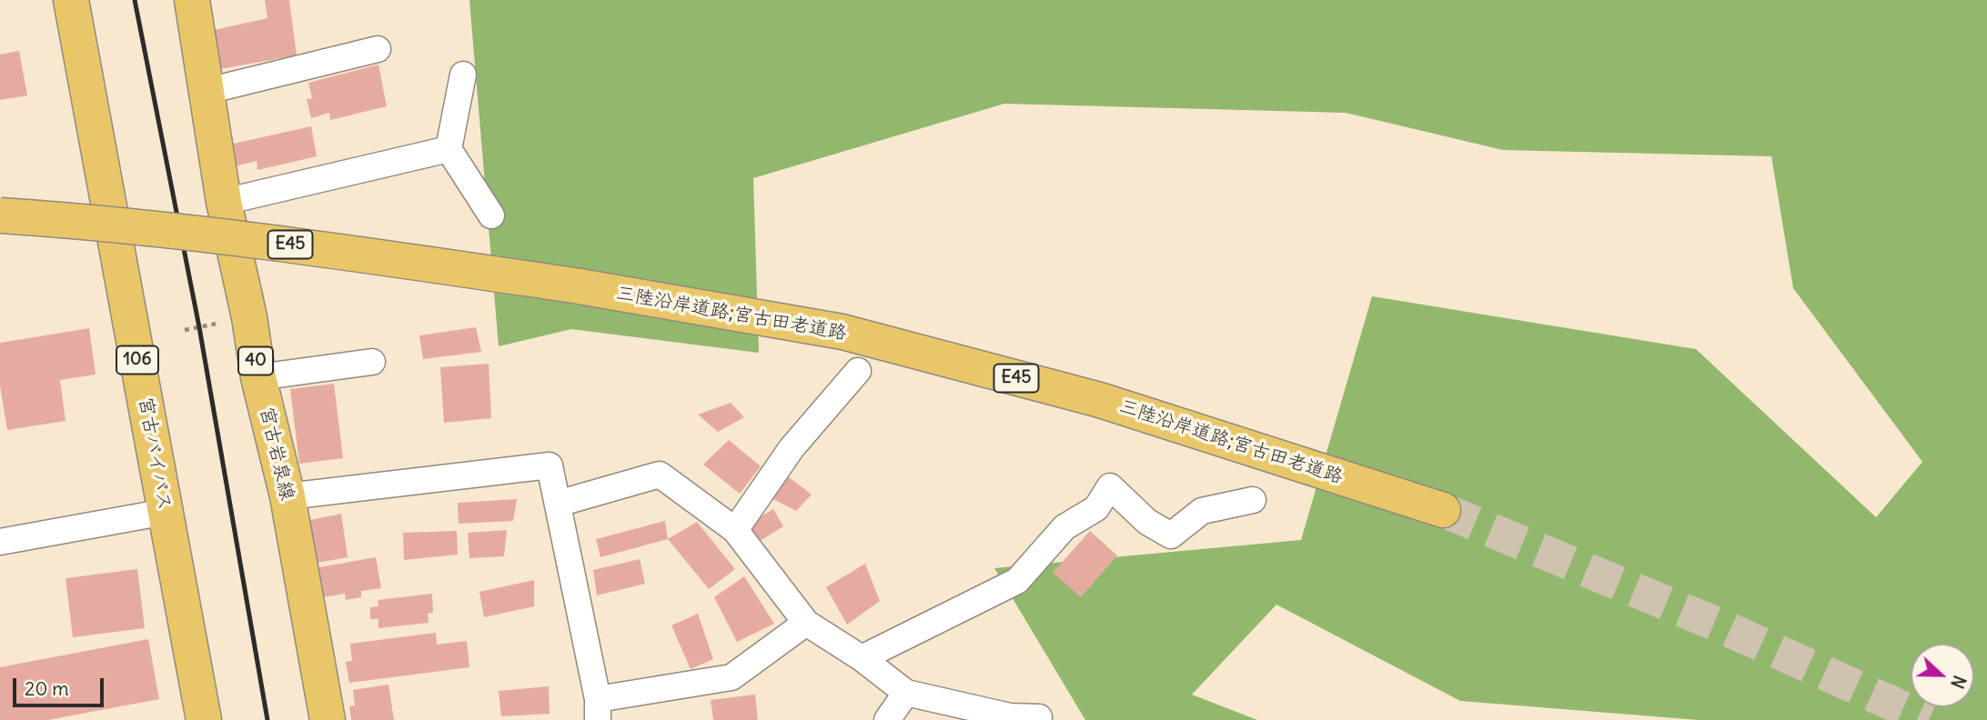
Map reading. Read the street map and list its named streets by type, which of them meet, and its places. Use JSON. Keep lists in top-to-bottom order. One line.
{"streets":{"main road":["E45","三陸沿岸道路;宮古田老道路","106","40","宮古バイパス","宮古岩泉線"]},"scale_bar":"20 m","north":"right"}
